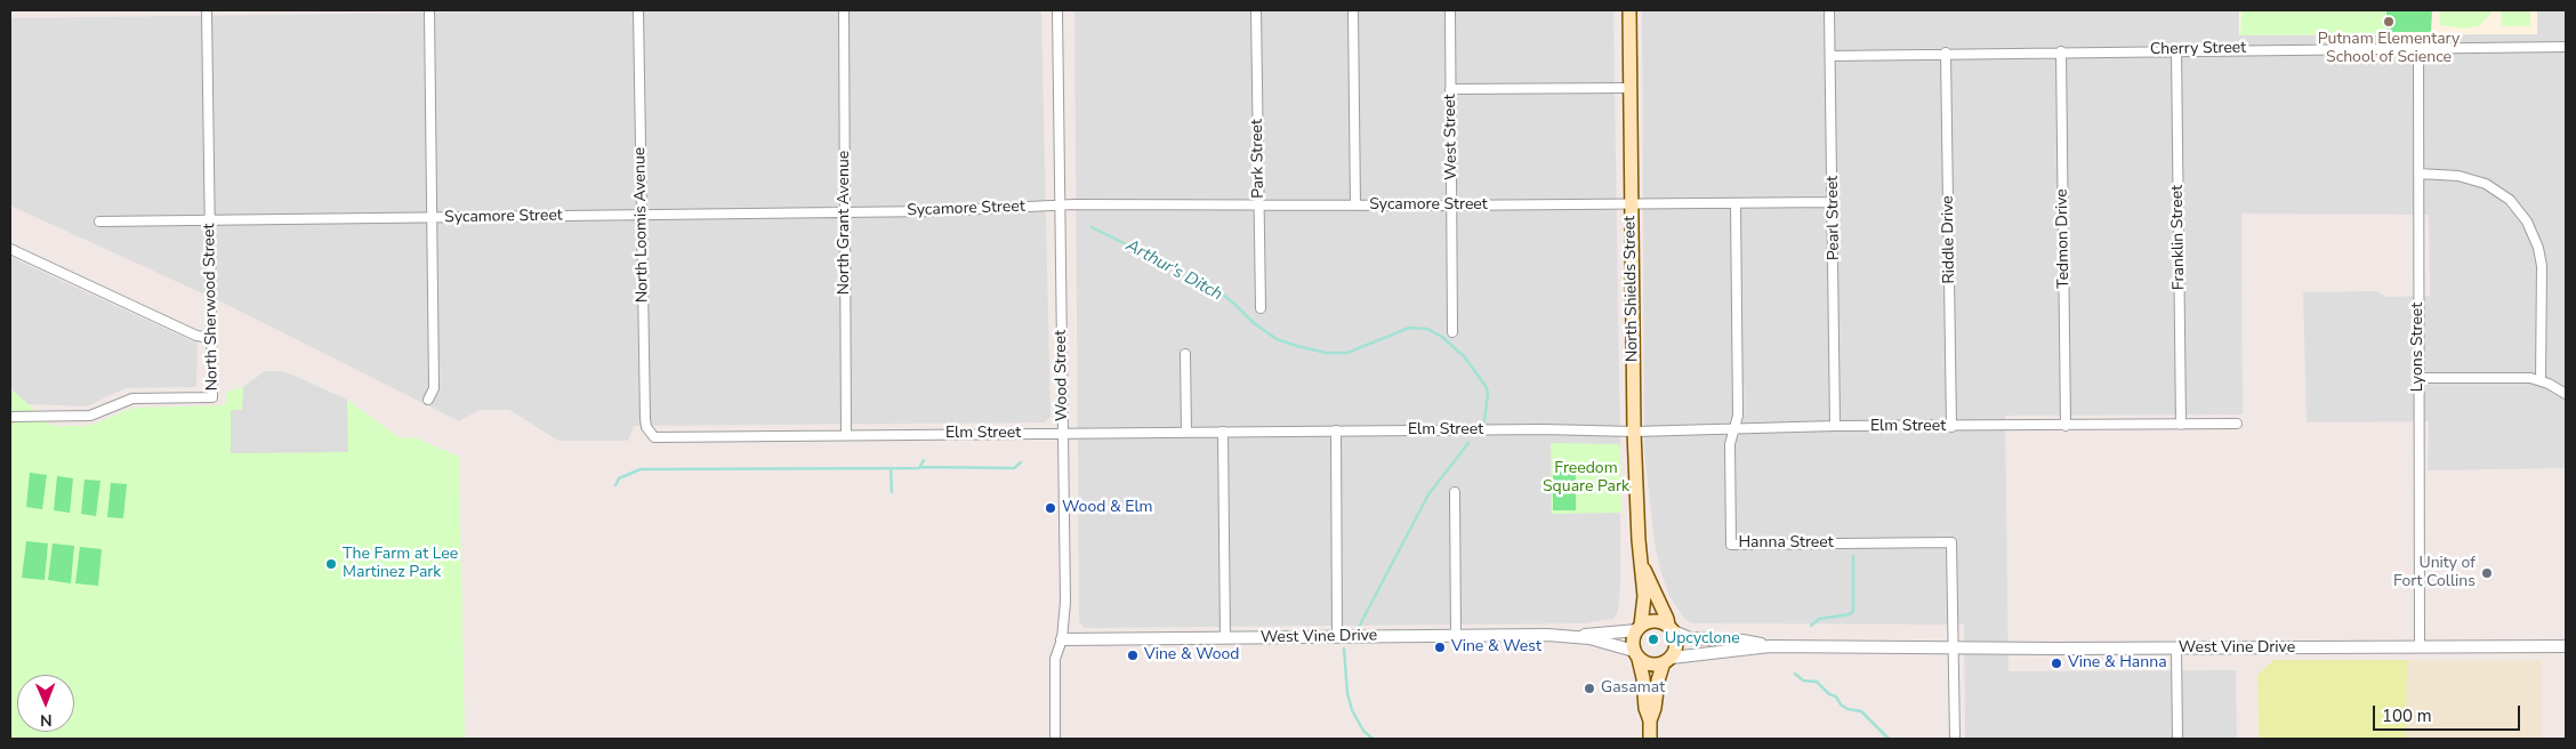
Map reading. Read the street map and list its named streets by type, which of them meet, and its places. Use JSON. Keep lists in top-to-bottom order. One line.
{"streets":{"main road":["North Shields Street"],"street":["Cherry Street","West Street","Park Street","Sycamore Street","Pearl Street","North Grant Avenue","North Loomis Avenue","Franklin Street","Tedmon Drive","Riddle Drive","North Sherwood Street","Lyons Street","Wood Street","Elm Street","Hanna Street","West Vine Drive"]},"crossings":[["Cherry Street","Pearl Street"],["Cherry Street","Franklin Street"],["Cherry Street","Tedmon Drive"],["Cherry Street","Riddle Drive"],["Cherry Street","Lyons Street"],["West Street","Sycamore Street"],["Park Street","Sycamore Street"],["Sycamore Street","Pearl Street"],["Sycamore Street","North Grant Avenue"],["Sycamore Street","North Loomis Avenue"],["Sycamore Street","North Shields Street"],["Sycamore Street","North Sherwood Street"],["Sycamore Street","Wood Street"],["Sycamore Street","Hanna Street"],["Pearl Street","Elm Street"],["North Grant Avenue","Elm Street"],["North Loomis Avenue","Elm Street"],["Franklin Street","Elm Street"],["Tedmon Drive","Elm Street"],["Riddle Drive","Elm Street"],["North Shields Street","Elm Street"],["North Shields Street","West Vine Drive"],["Lyons Street","West Vine Drive"],["Wood Street","Elm Street"],["Wood Street","West Vine Drive"],["Elm Street","Hanna Street"],["Hanna Street","West Vine Drive"]],"water":["Arthur's Ditch"],"parks":["Freedom Square Park"],"places":["Putnam Elementary School of Science","Wood & Elm","The Farm at Lee Martinez Park","Unity of Fort Collins","Upcyclone","Vine & West","Vine & Wood","Vine & Hanna","Gasamat"],"scale_bar":"100 m","north":"bottom"}
